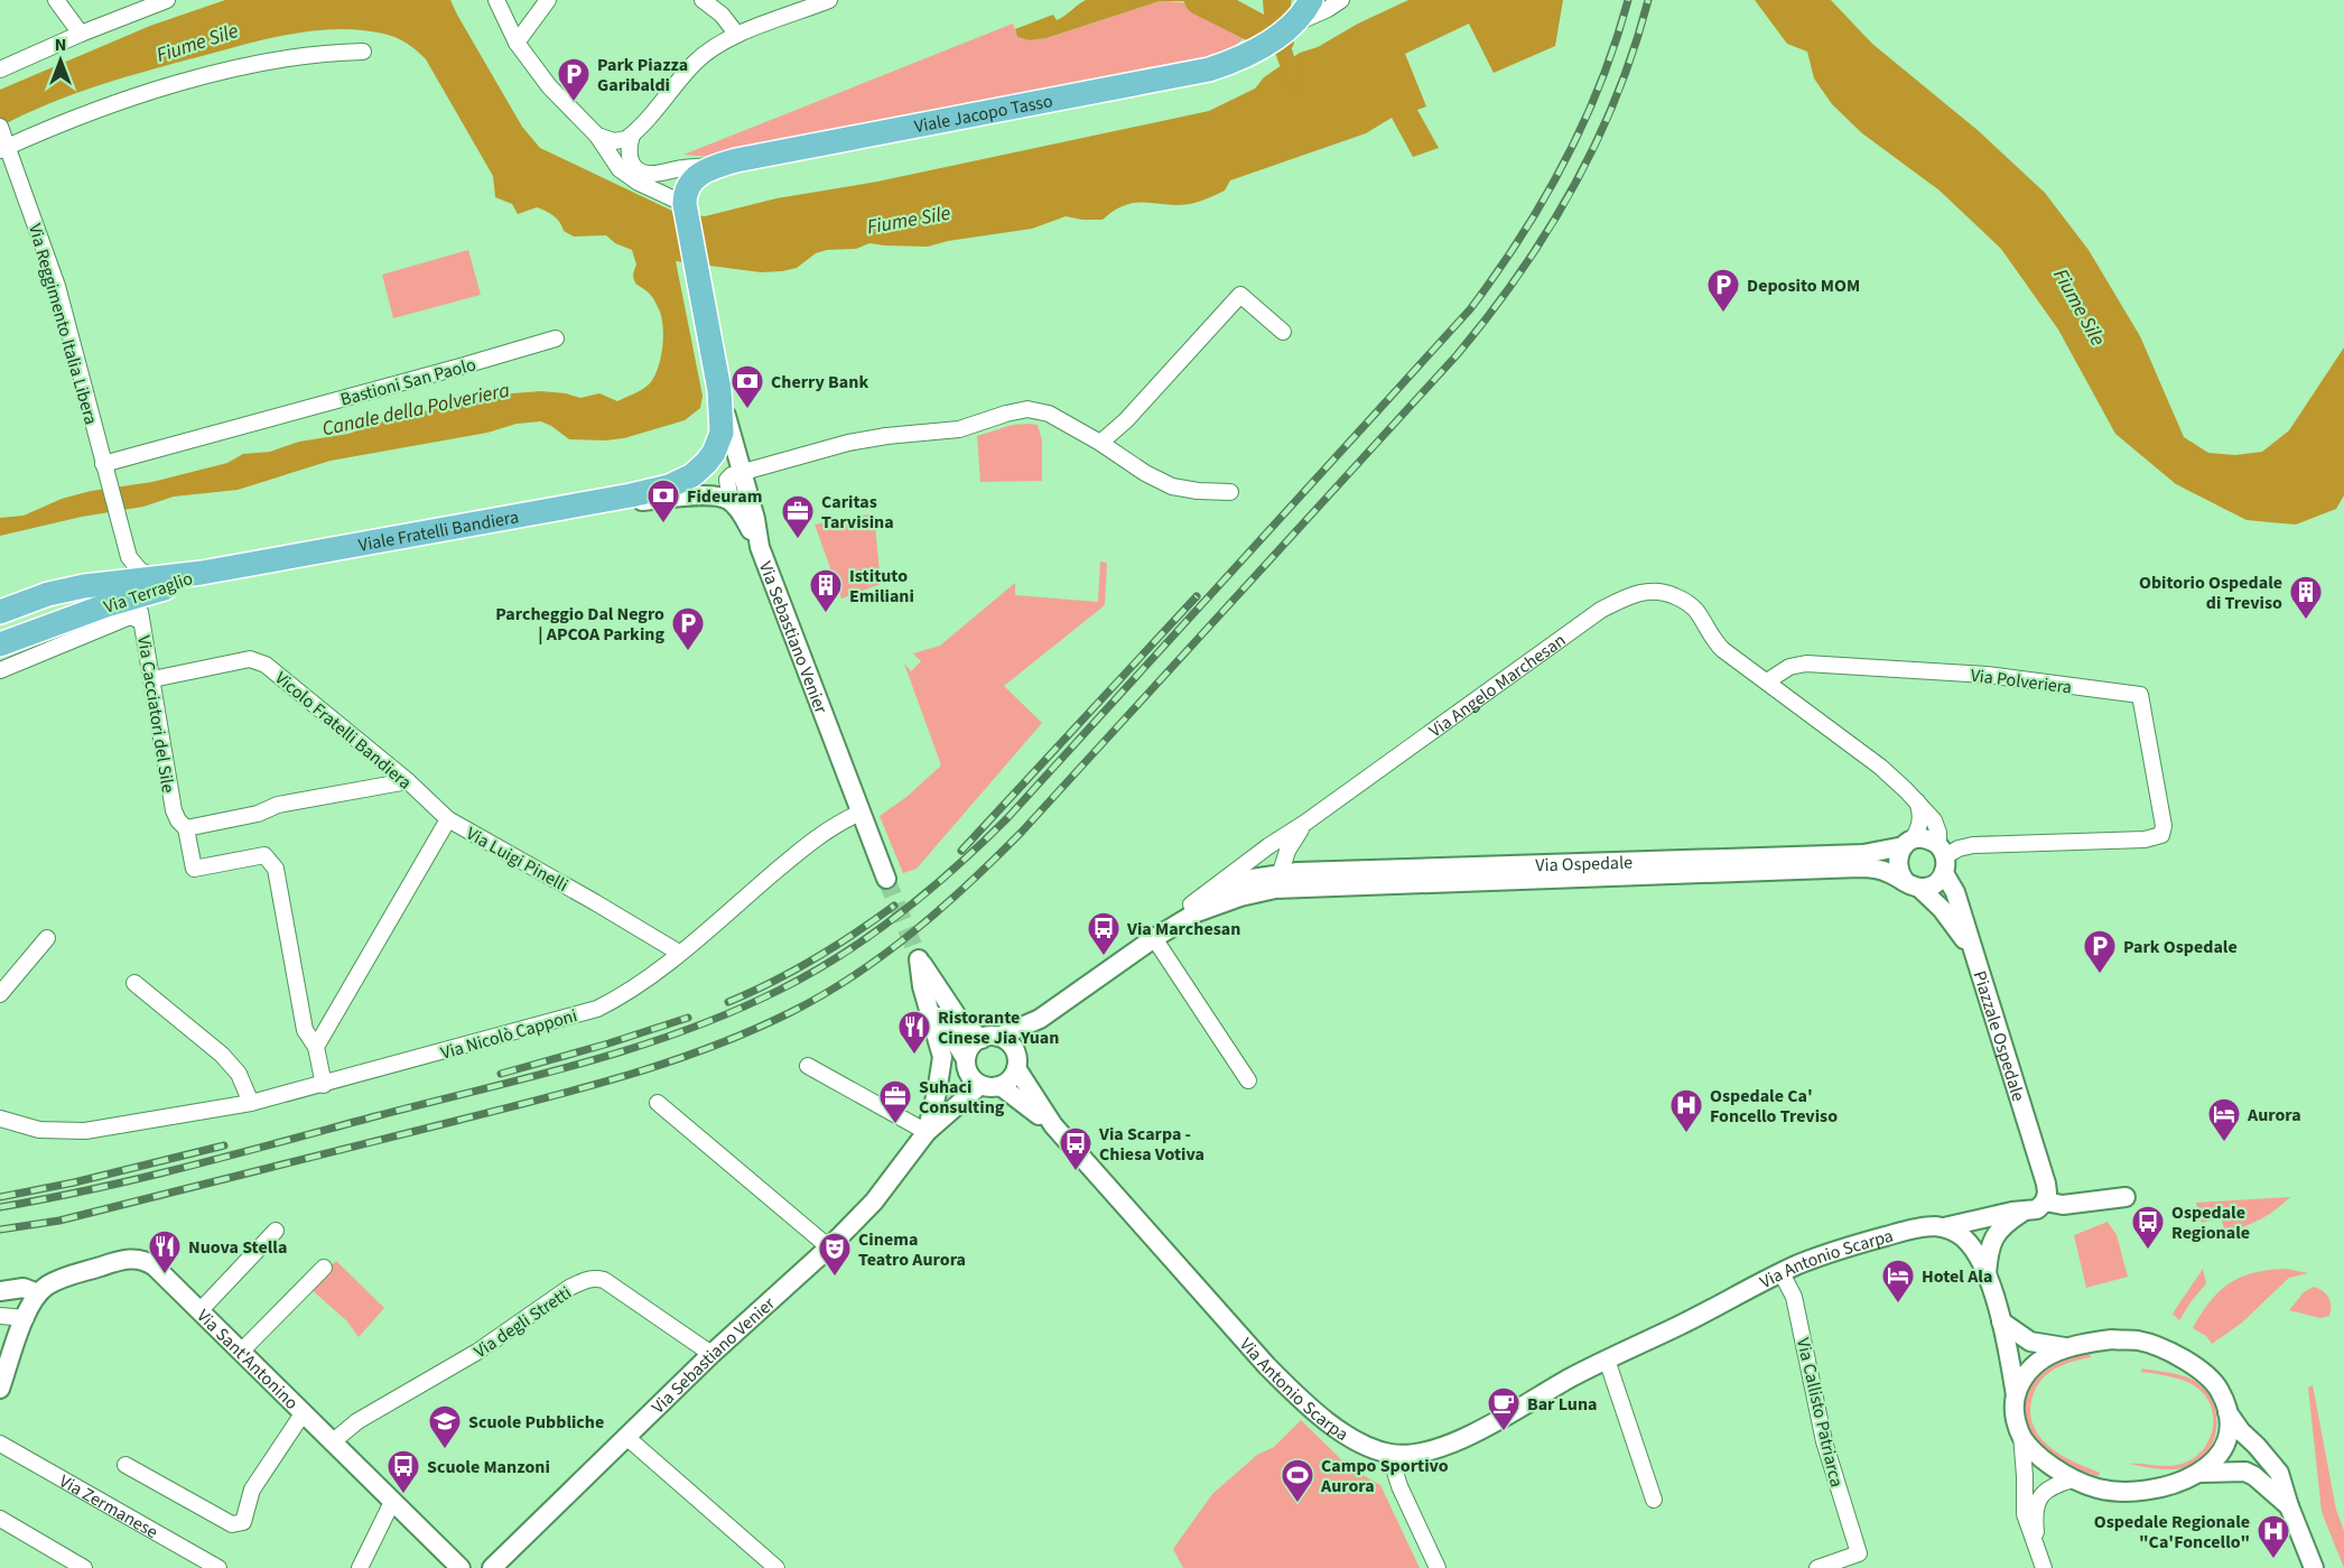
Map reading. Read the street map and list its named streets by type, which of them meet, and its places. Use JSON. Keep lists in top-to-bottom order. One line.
{"streets":{"main road":["Viale Jacopo Tasso","Viale Fratelli Bandiera","Via Terraglio"],"street":["Via Reggimento Italia Libera","Bastioni San Paolo","Via Sebastiano Venier","Via Polveriera","Via Angelo Marchesan","Via Cacciatori del Sile","Vicolo Fratelli Bandiera","Via Luigi Pinelli","Via Ospedale","Via Nicolò Capponi","Piazzale Ospedale","Via Antonio Scarpa","Via degli Stretti","Via Sant'Antonino","Via Callisto Patriarca","Via Zermanese"]},"crossings":[["Viale Jacopo Tasso","Viale Fratelli Bandiera"],["Via Reggimento Italia Libera","Bastioni San Paolo"],["Via Reggimento Italia Libera","Viale Fratelli Bandiera"],["Viale Fratelli Bandiera","Via Terraglio"],["Viale Fratelli Bandiera","Via Sebastiano Venier"],["Via Terraglio","Via Cacciatori del Sile"],["Via Sebastiano Venier","Via Antonio Scarpa"],["Via Sebastiano Venier","Via degli Stretti"],["Via Polveriera","Via Angelo Marchesan"],["Via Polveriera","Via Ospedale"],["Via Polveriera","Piazzale Ospedale"],["Via Angelo Marchesan","Via Ospedale"],["Via Cacciatori del Sile","Vicolo Fratelli Bandiera"],["Via Cacciatori del Sile","Via Luigi Pinelli"],["Vicolo Fratelli Bandiera","Via Luigi Pinelli"],["Via Luigi Pinelli","Via Nicolò Capponi"],["Via Ospedale","Piazzale Ospedale"],["Via Antonio Scarpa","Via Callisto Patriarca"],["Via degli Stretti","Via Sant'Antonino"]],"water":["Fiume Sile","Canale della Polveriera"],"places":{"parking":["Park Piazza Garibaldi","Deposito MOM","Parcheggio Dal Negro | APCOA Parking","Park Ospedale"],"bank":["Cherry Bank","Fideuram"],"office":["Caritas Tarvisina","Suhaci Consulting"],"building":["Istituto Emiliani","Obitorio Ospedale di Treviso"],"bus stop":["Via Marchesan","Via Scarpa - Chiesa Votiva","Ospedale Regionale","Scuole Manzoni"],"restaurant":["Ristorante Cinese Jia Yuan","Nuova Stella"],"hospital":["Ospedale Ca' Foncello Treviso","Ospedale Regionale \"Ca'Foncello\""],"hotel":["Aurora","Hotel Ala"],"theatre":["Cinema Teatro Aurora"],"cafe":["Bar Luna"],"school or university":["Scuole Pubbliche"],"sports":["Campo Sportivo Aurora"]},"north":"top"}
